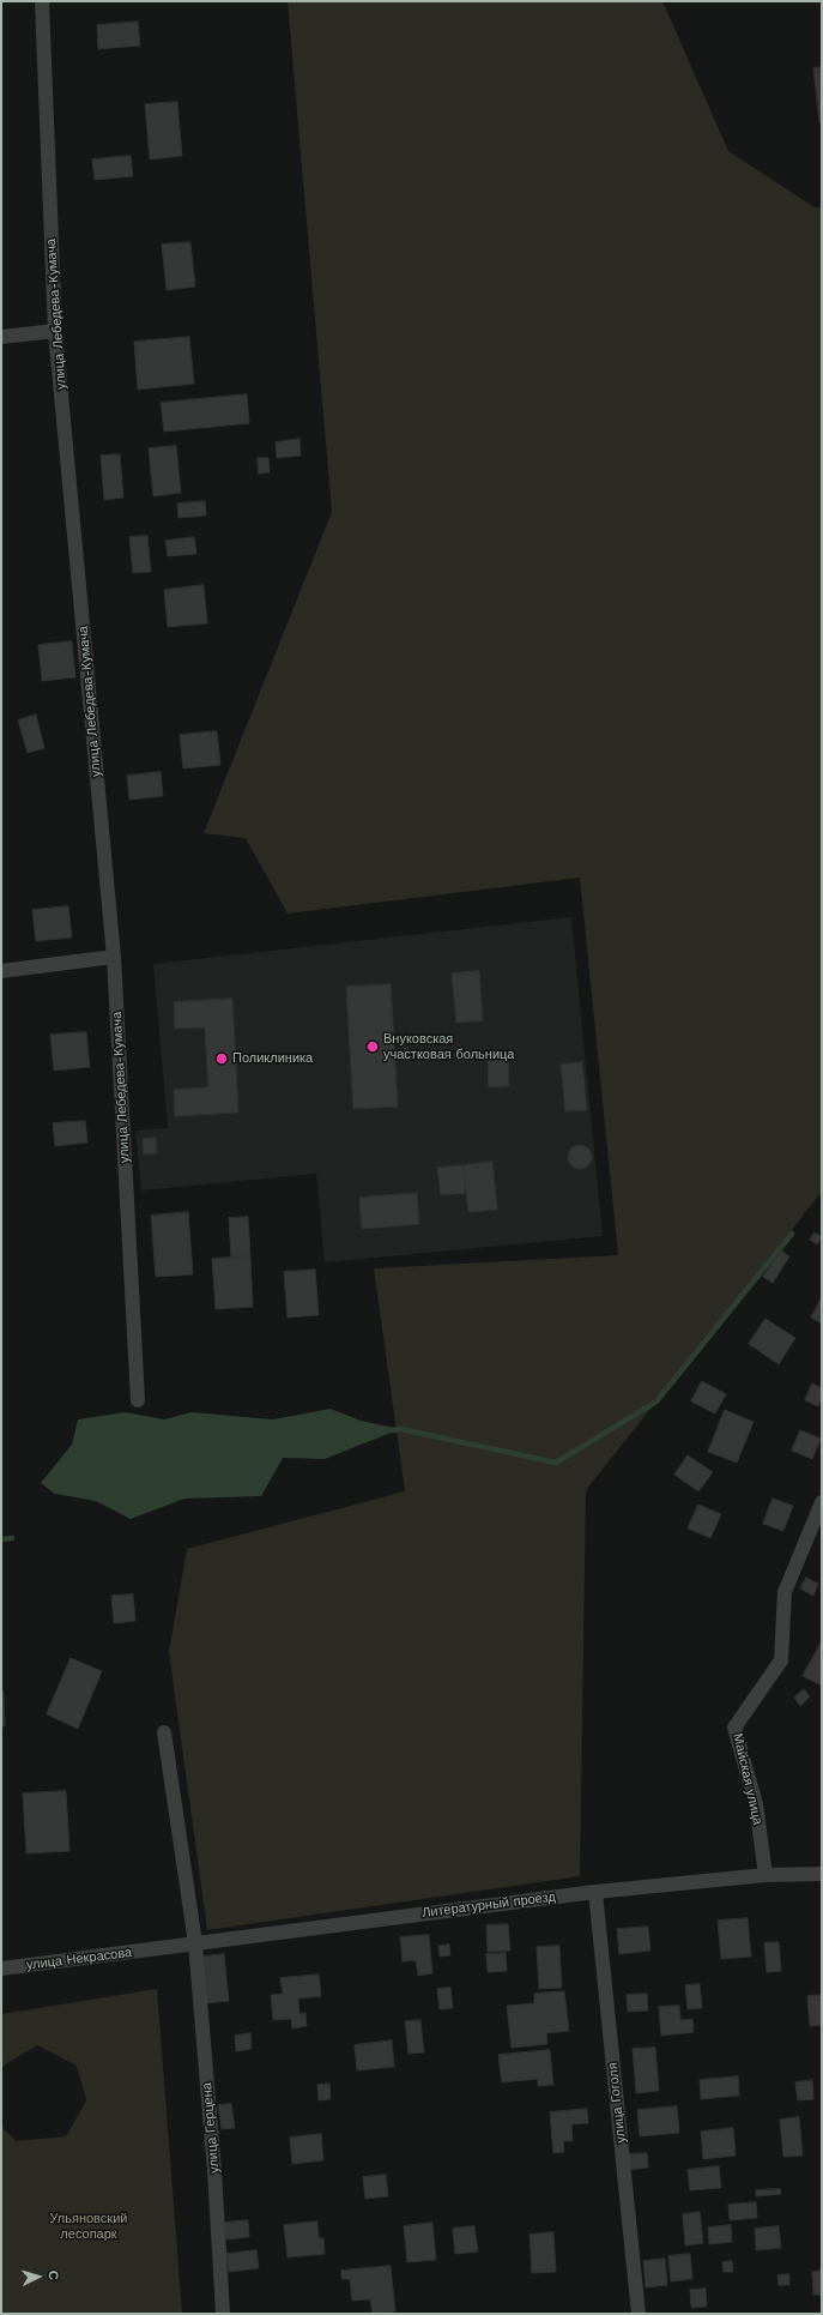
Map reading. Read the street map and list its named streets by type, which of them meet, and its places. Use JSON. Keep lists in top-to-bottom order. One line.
{"streets":{"street":["улица Лебедева-Кумача","Майская улица","Литературный проезд","улица Некрасова","улица Гоголя","улица Герцена"]},"crossings":[["Майская улица","Литературный проезд"],["Литературный проезд","улица Некрасова"],["Литературный проезд","улица Гоголя"],["Литературный проезд","улица Герцена"]],"parks":["Ульяновский лесопарк"],"places":["Внуковская участковая больница","Поликлиника"],"north":"right"}
